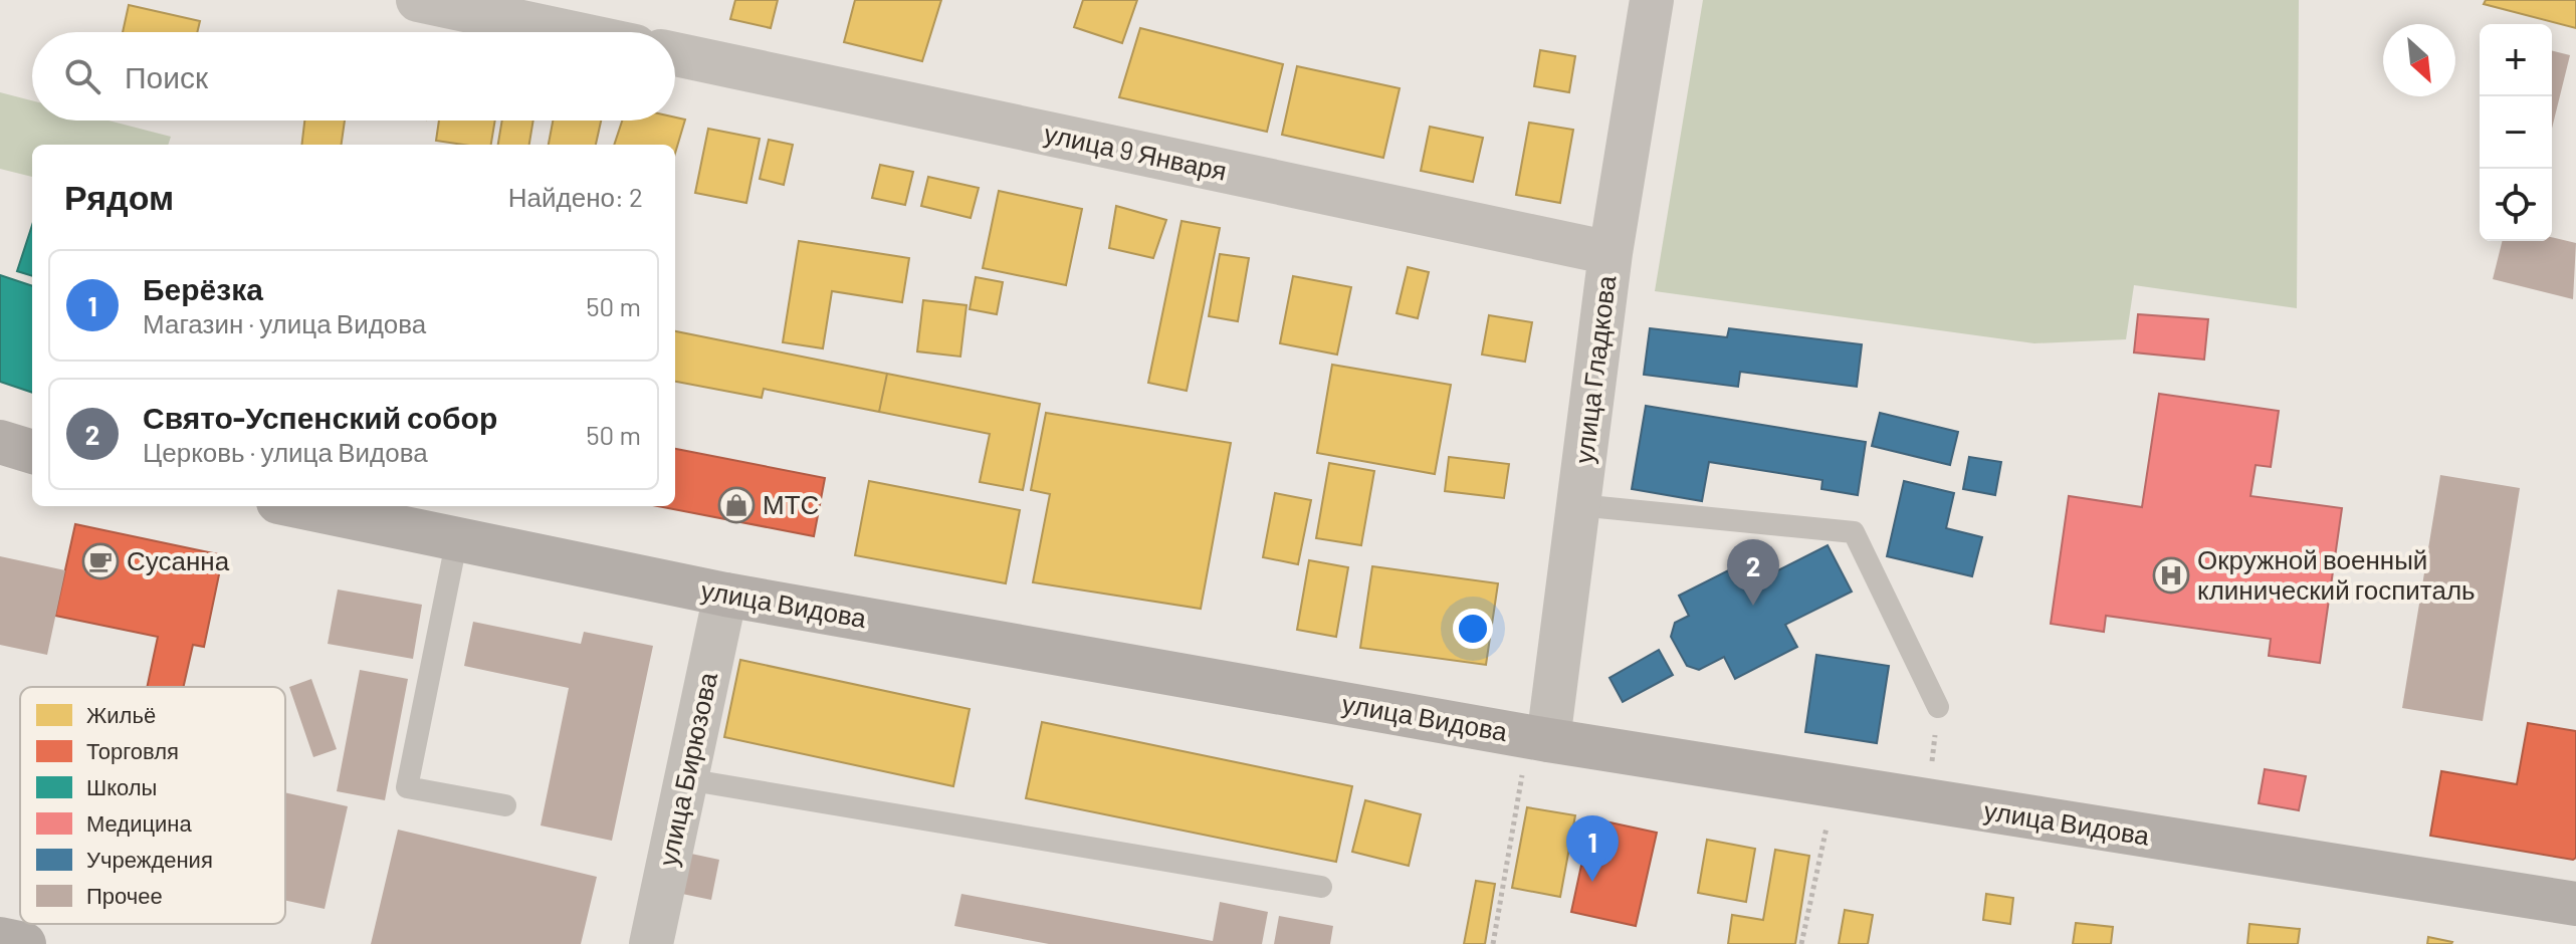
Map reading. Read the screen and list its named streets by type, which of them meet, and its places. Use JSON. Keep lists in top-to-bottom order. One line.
{"streets":{"street":["улица 9 Января","улица Гладкова","улица Видова","улица Бирюзова"]},"crossings":[["улица 9 Января","улица Гладкова"],["улица Гладкова","улица Видова"],["улица Видова","улица Бирюзова"]],"places":{"shop":["МТС"],"cafe":["Сусанна"],"hospital":["Окружной военный клинический госпиталь"]},"legend":["Жильё","Торговля","Школы","Медицина","Учреждения","Прочее"],"north":"bottom right","page":{"map_buttons":["+","−"],"search":"Поиск","heading":["Рядом","Найдено: 2"],"list":[{"mark":"1","name":"Берёзка","note":"Магазин · улица Видова","value":"50 m"},{"mark":"2","name":"Свято-Успенский собор","note":"Церковь · улица Видова","value":"50 m"}],"pins":["2","1"]}}
